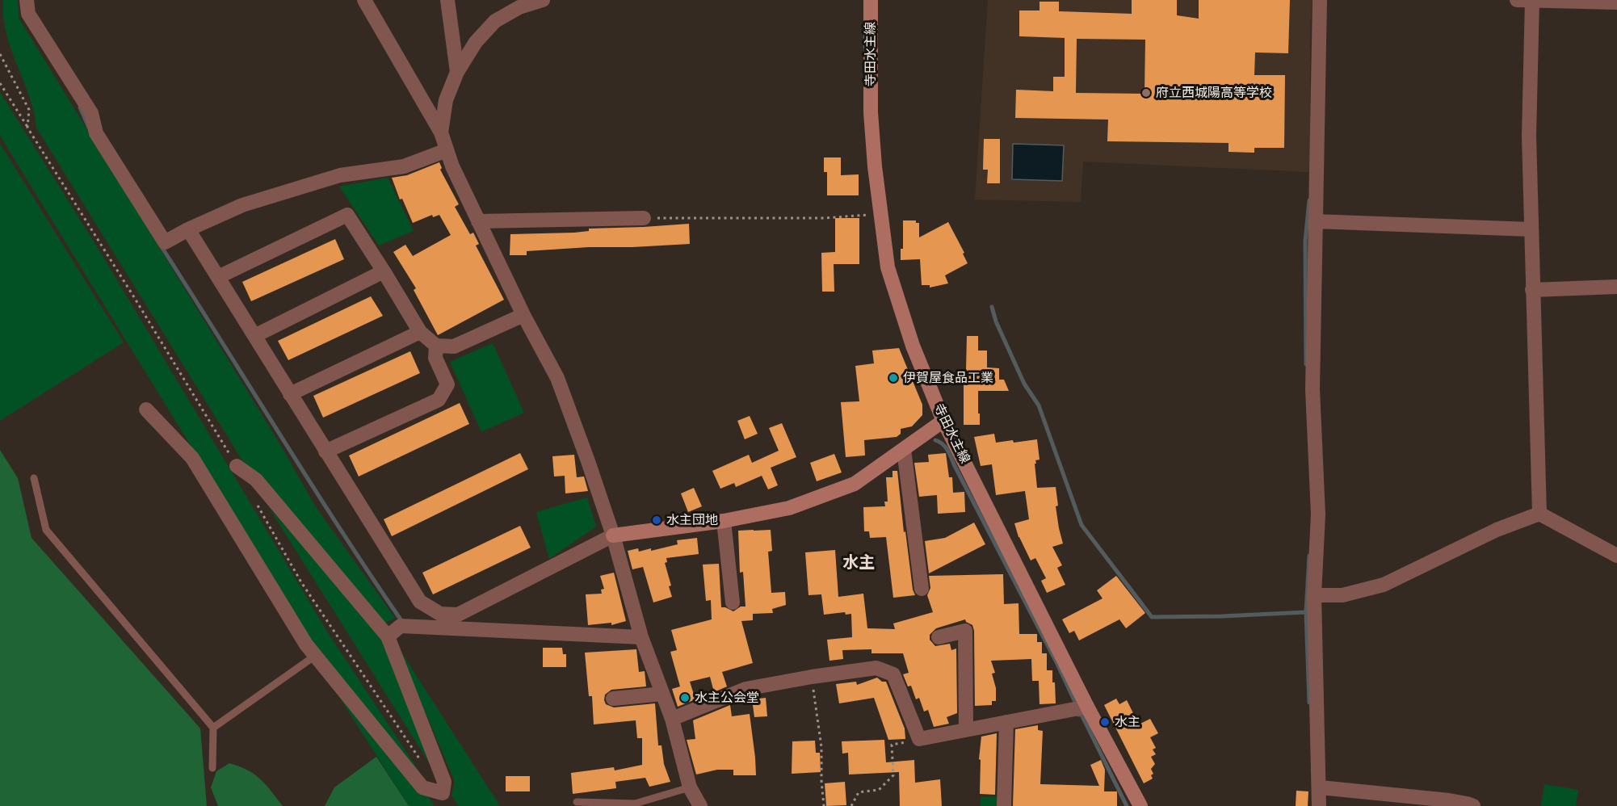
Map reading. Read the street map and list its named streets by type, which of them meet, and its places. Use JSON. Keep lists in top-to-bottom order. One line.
{"streets":{"main road":["寺田水主線"]},"districts":["水主"],"places":["府立西城陽高等学校","伊賀屋食品工業","水主団地","水主公会堂","水主"]}
